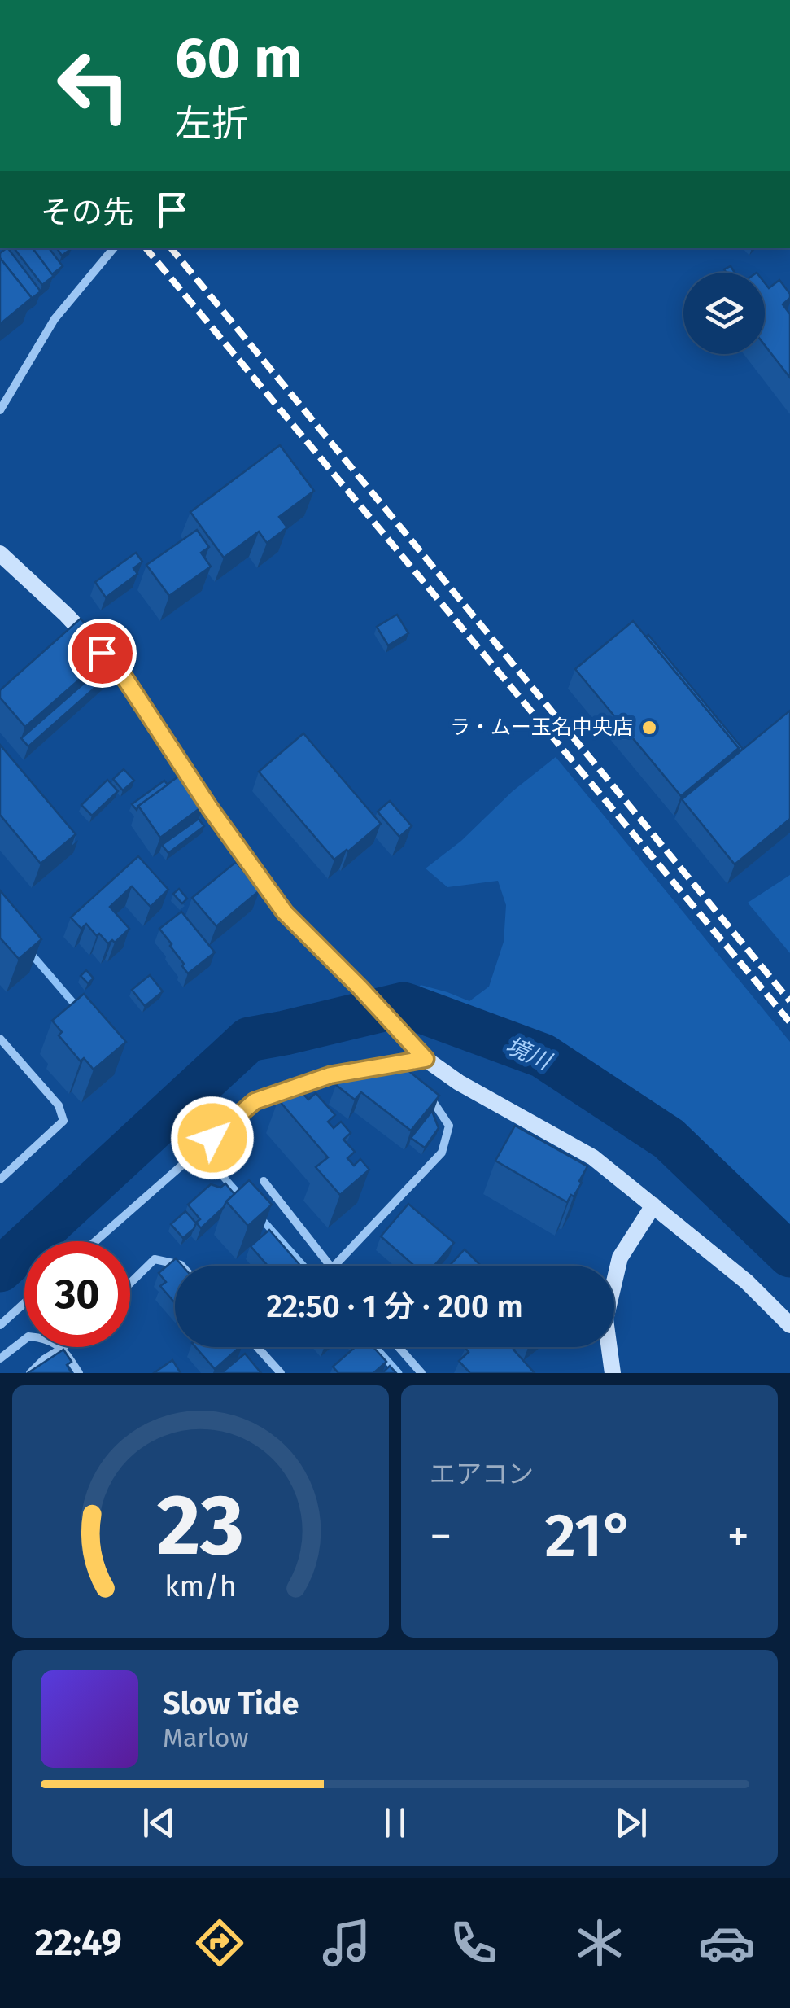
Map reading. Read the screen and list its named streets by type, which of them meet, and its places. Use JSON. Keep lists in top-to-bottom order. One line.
{"water":["境川"],"places":["ラ・ムー玉名中央店"],"page":{"turn":["60 m","左折"],"then":"その先","limit":"30","trip":"22:50 · 1 分 · 200 m","tile":"エアコン","heat":["−","21°","+"],"song":["Slow Tide","Marlow"],"tabs":"22:49","gauge":["23","km/h"]}}
